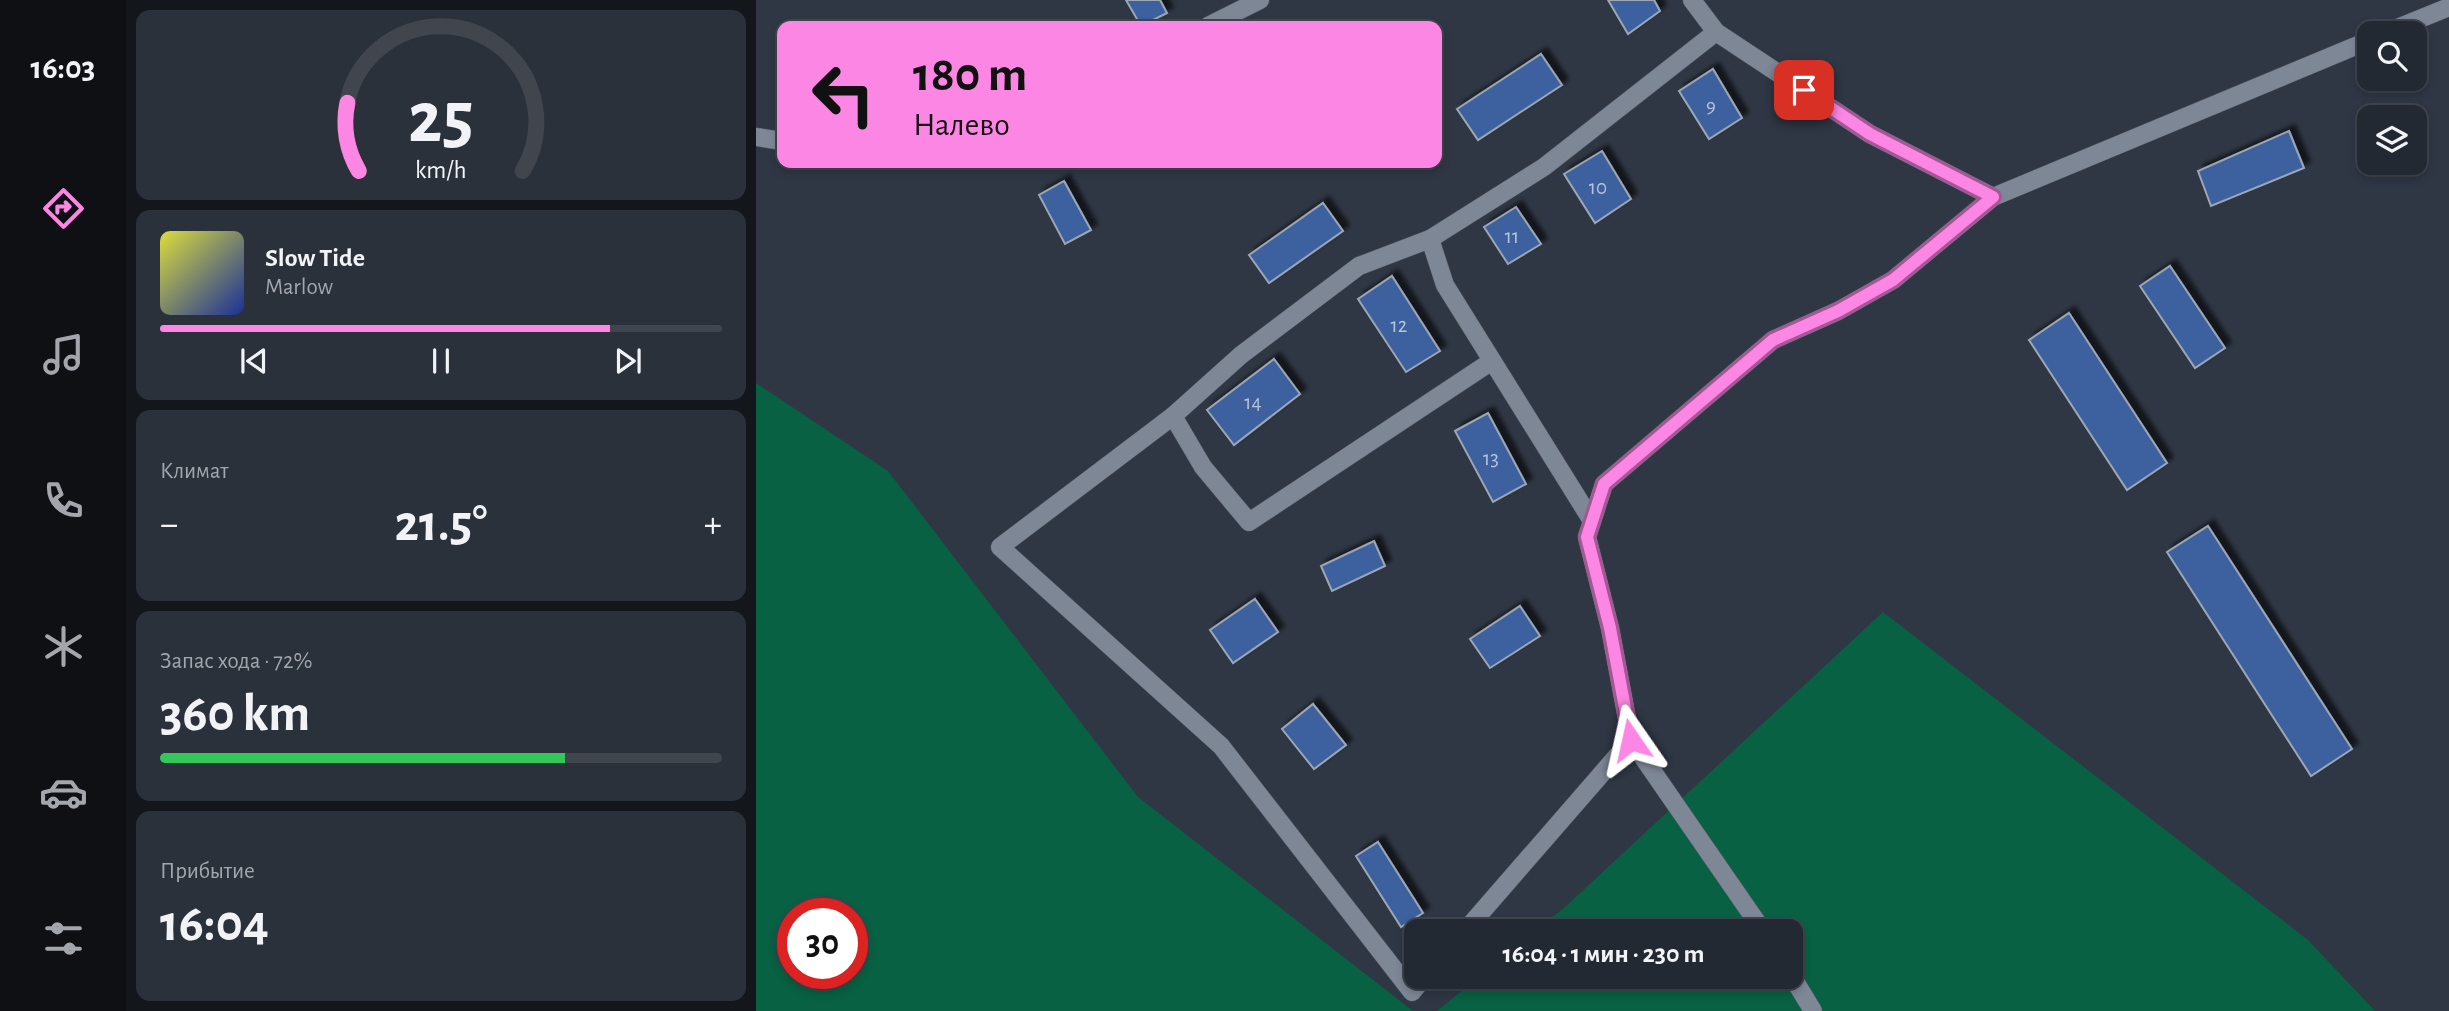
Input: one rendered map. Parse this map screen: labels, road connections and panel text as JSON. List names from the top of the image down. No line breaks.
{"house_numbers":["9","10","11","12","14","13"],"page":{"tabs":"16:03","turn":["180 m","Налево"],"song":["Slow Tide","Marlow"],"tile":["Климат",["Запас хода · 72%","360 km"],["Прибытие","16:04"]],"heat":["−","21.5°","+"],"limit":"30","trip":"16:04 · 1 мин · 230 m","gauge":["25","km/h"]}}
